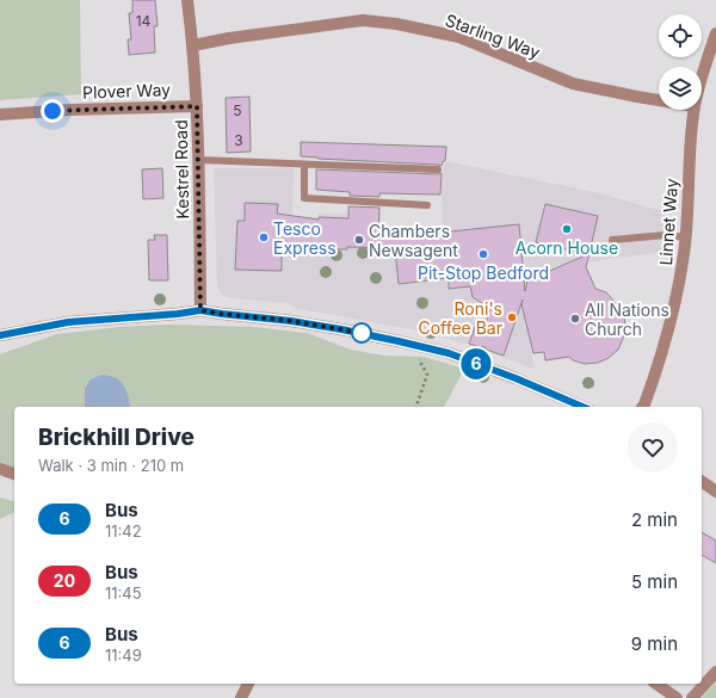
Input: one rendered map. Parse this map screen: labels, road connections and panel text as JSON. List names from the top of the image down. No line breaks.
{"streets":{"street":["Starling Way","Plover Way","Kestrel Road","Linnet Way"]},"crossings":[["Starling Way","Kestrel Road"],["Plover Way","Kestrel Road"]],"places":["Acorn House","Tesco Express","Chambers Newsagent","Pit-Stop Bedford","Roni's Coffee Bar","All Nations Church"],"lines":["bus line 6"],"house_numbers":["14","5","3"],"page":{"on_map":"6","heading":["Brickhill Drive","Walk · 3 min · 210 m"],"list":[{"mark":"6","name":"Bus","note":"11:42","value":"2 min"},{"mark":"20","name":"Bus","note":"11:45","value":"5 min"},{"mark":"6","name":"Bus","note":"11:49","value":"9 min"}]}}
